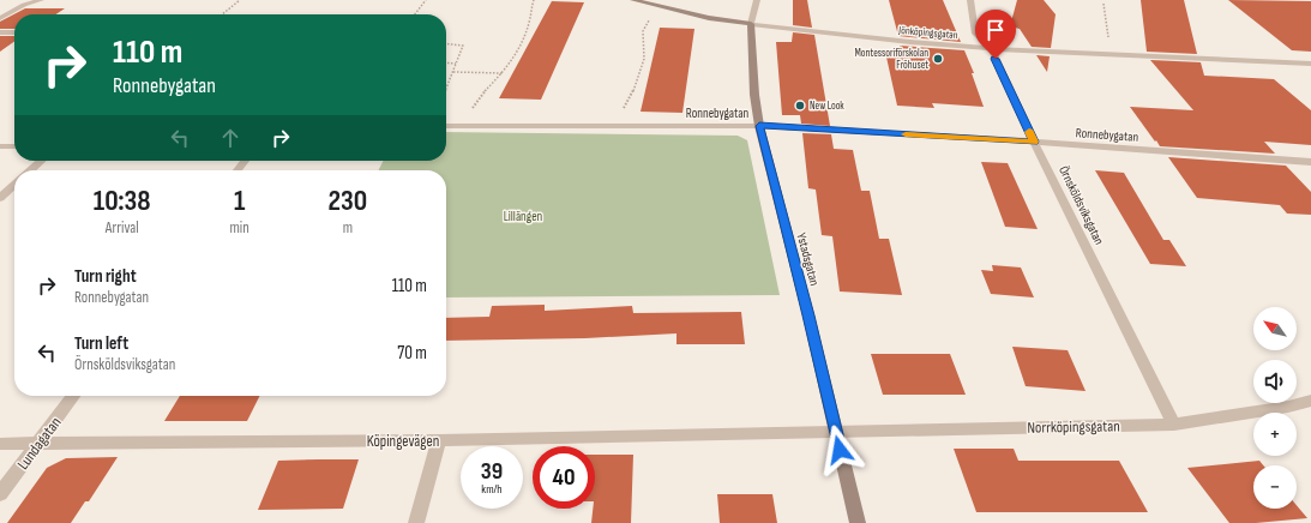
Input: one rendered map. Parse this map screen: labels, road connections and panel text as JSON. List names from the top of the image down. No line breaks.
{"streets":{"street":["Jönköpingsgatan","Ronnebygatan","Örnsköldsviksgatan","Ystadsgatan","Norrköpingsgatan","Köpingevägen","Lundagatan"]},"crossings":[["Jönköpingsgatan","Örnsköldsviksgatan"],["Jönköpingsgatan","Ystadsgatan"],["Ronnebygatan","Örnsköldsviksgatan"],["Ronnebygatan","Ystadsgatan"],["Örnsköldsviksgatan","Norrköpingsgatan"],["Ystadsgatan","Norrköpingsgatan"],["Ystadsgatan","Köpingevägen"],["Norrköpingsgatan","Köpingevägen"],["Köpingevägen","Lundagatan"]],"parks":["Lillängen"],"places":["Montessoriförskolan Fröhuset","New Look"],"north":"top left","page":{"turn":["110 m","Ronnebygatan"],"eta":["10:38","Arrival","1","min","230","m"],"list":[{"name":"Turn right","note":"Ronnebygatan","value":"110 m"},{"name":"Turn left","note":"Örnsköldsviksgatan","value":"70 m"}],"map_buttons":["+","−"],"speed":"39 km/h","limit":"40"}}
